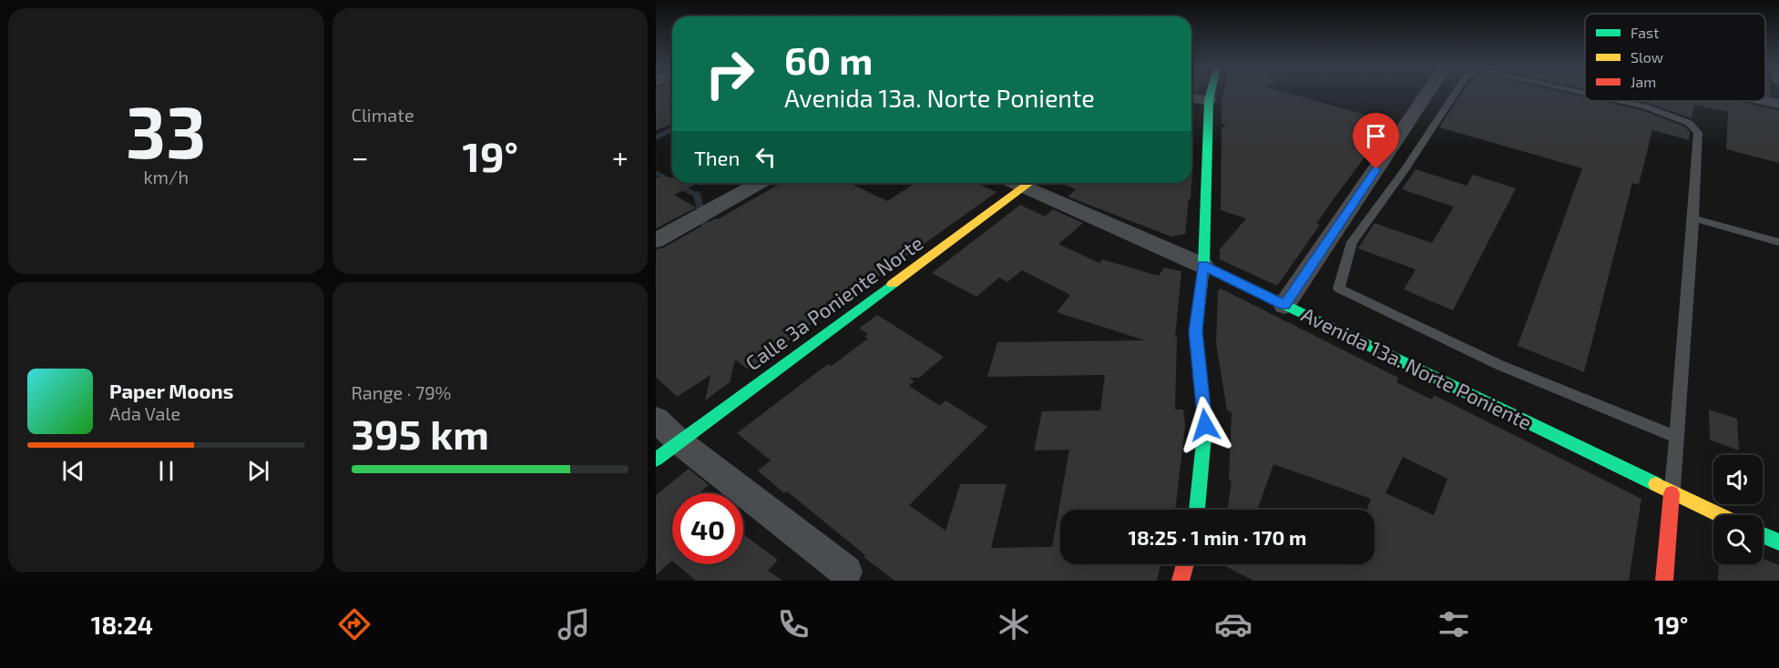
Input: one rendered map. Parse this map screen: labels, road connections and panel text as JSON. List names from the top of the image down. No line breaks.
{"streets":{"street":["Calle 3a Poniente Norte","Avenida 13a. Norte Poniente"]},"crossings":[["Calle 3a Poniente Norte","Avenida 13a. Norte Poniente"]],"legend":["Fast","Slow","Jam"],"page":{"tile":[["33","km/h"],"Climate",["Range · 79%","395 km"]],"turn":["60 m","Avenida 13a. Norte Poniente"],"then":"Then","heat":["−","19°","+"],"song":["Paper Moons","Ada Vale"],"limit":"40","trip":"18:25 · 1 min · 170 m","tabs":["18:24","19°"]}}
